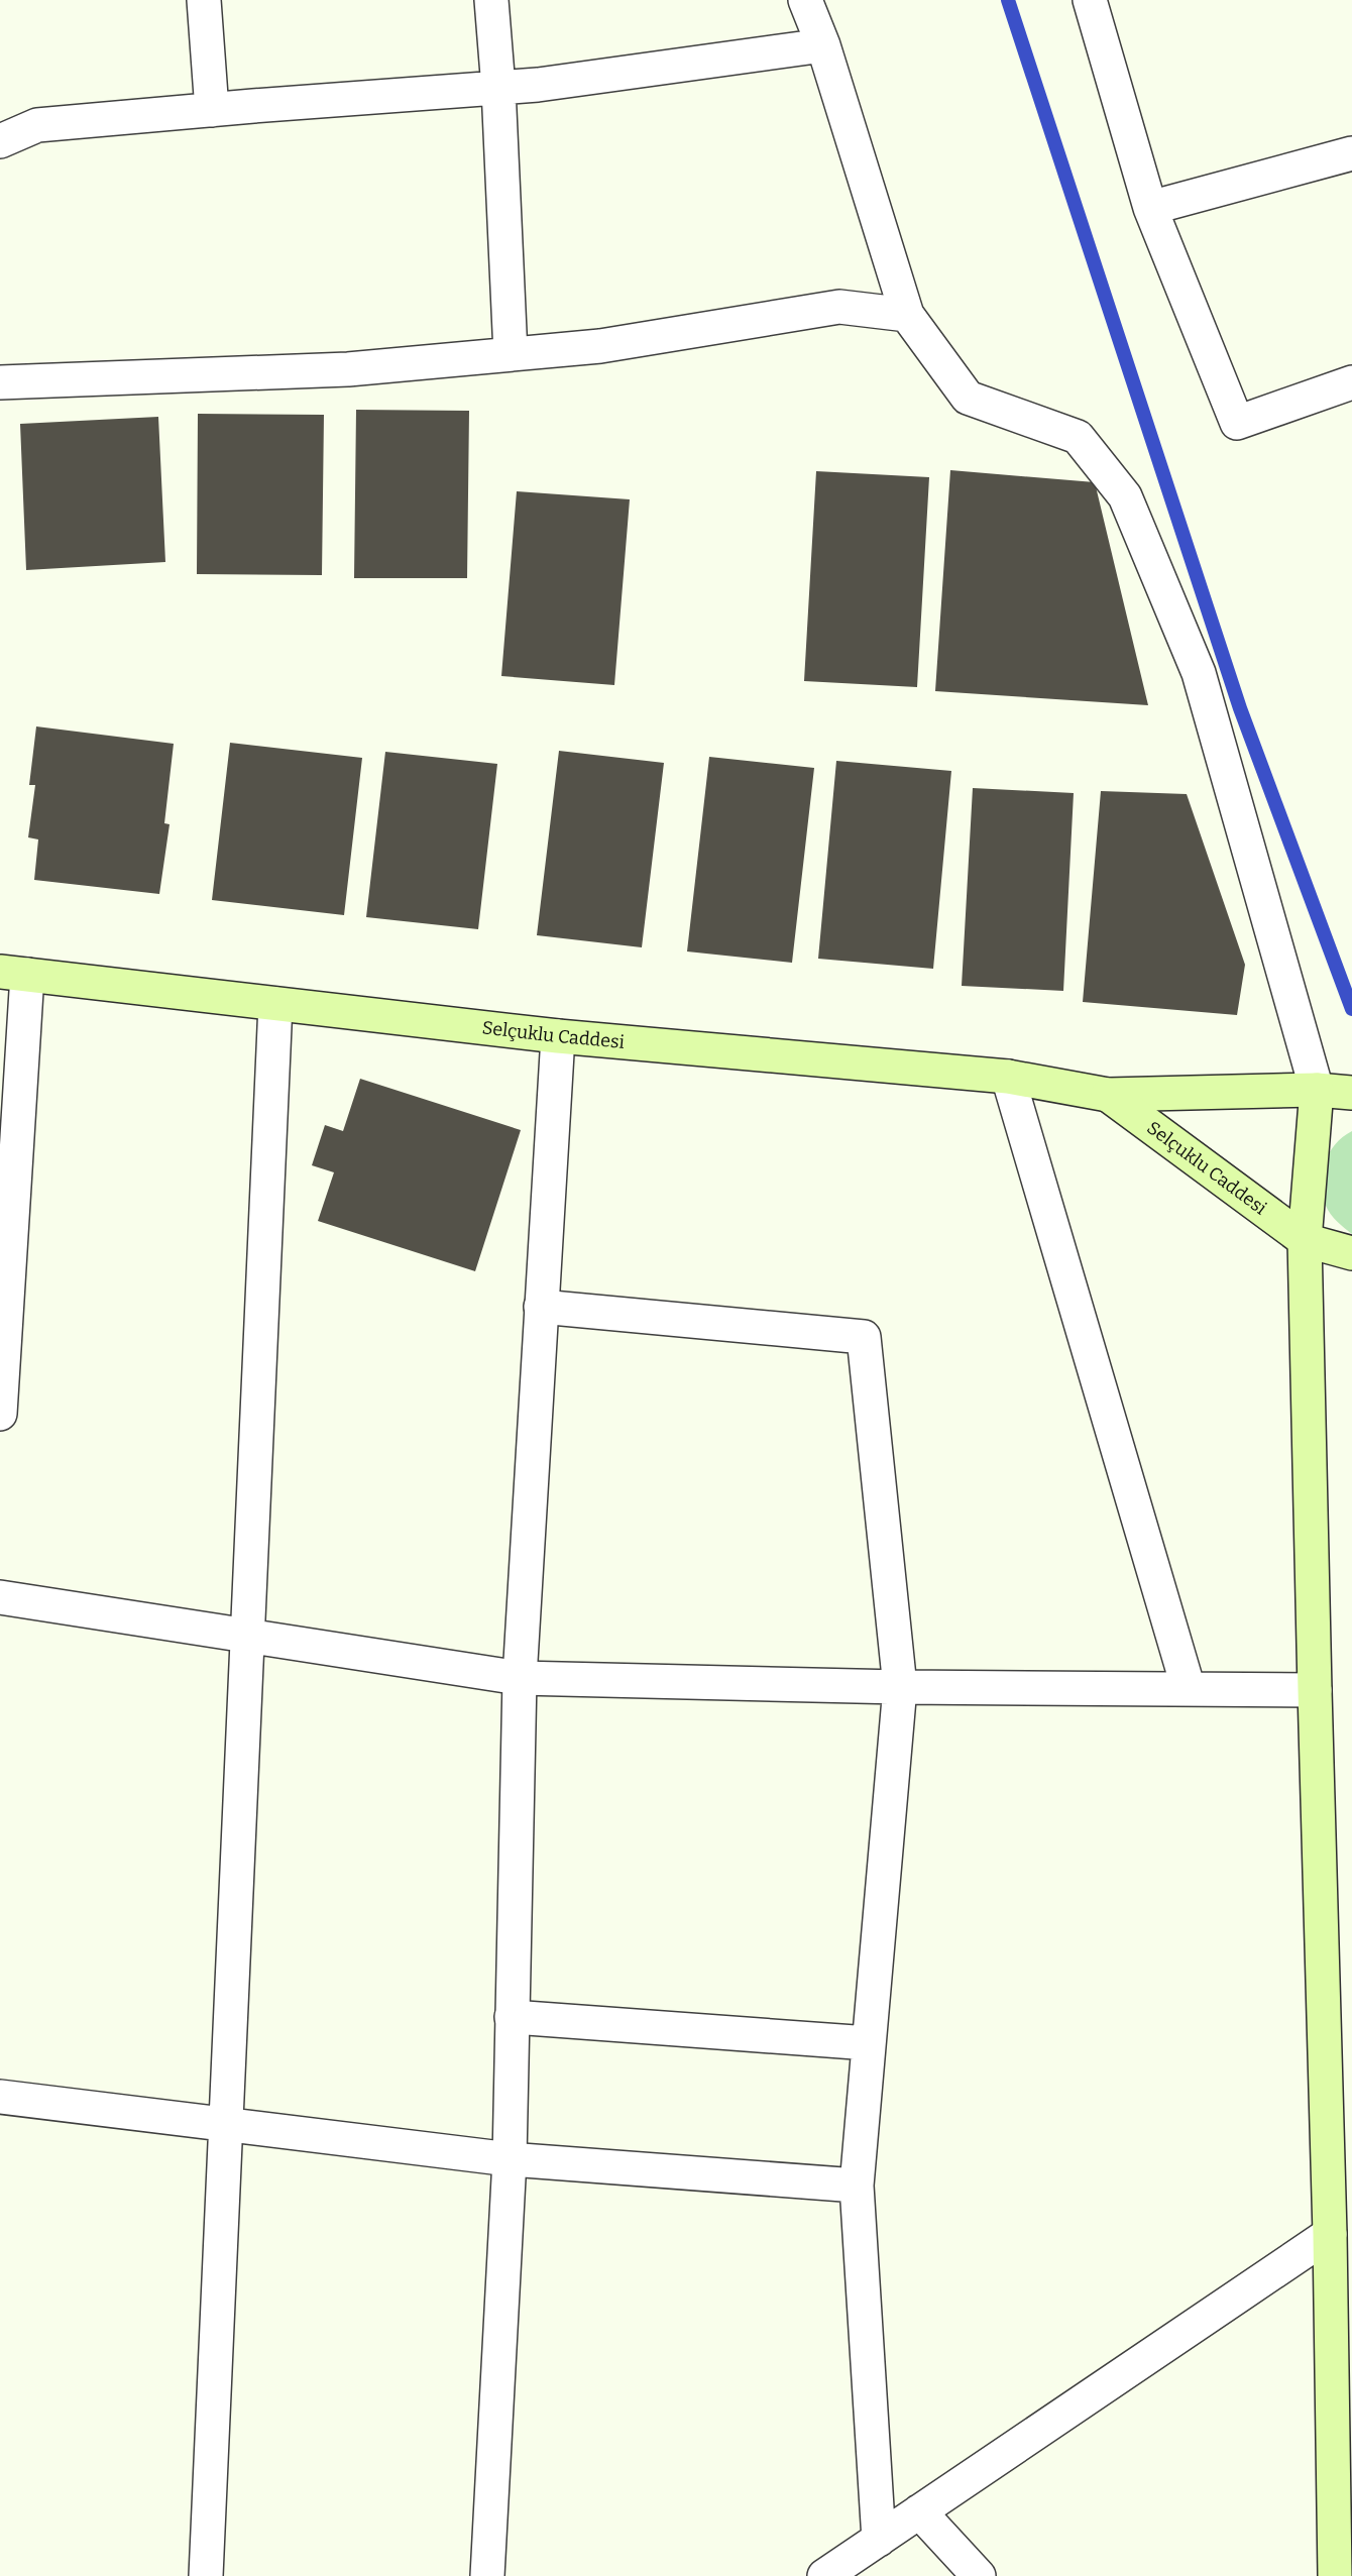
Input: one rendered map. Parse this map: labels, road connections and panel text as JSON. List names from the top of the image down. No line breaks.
{"streets":{"main road":["Selçuklu Caddesi"]}}
